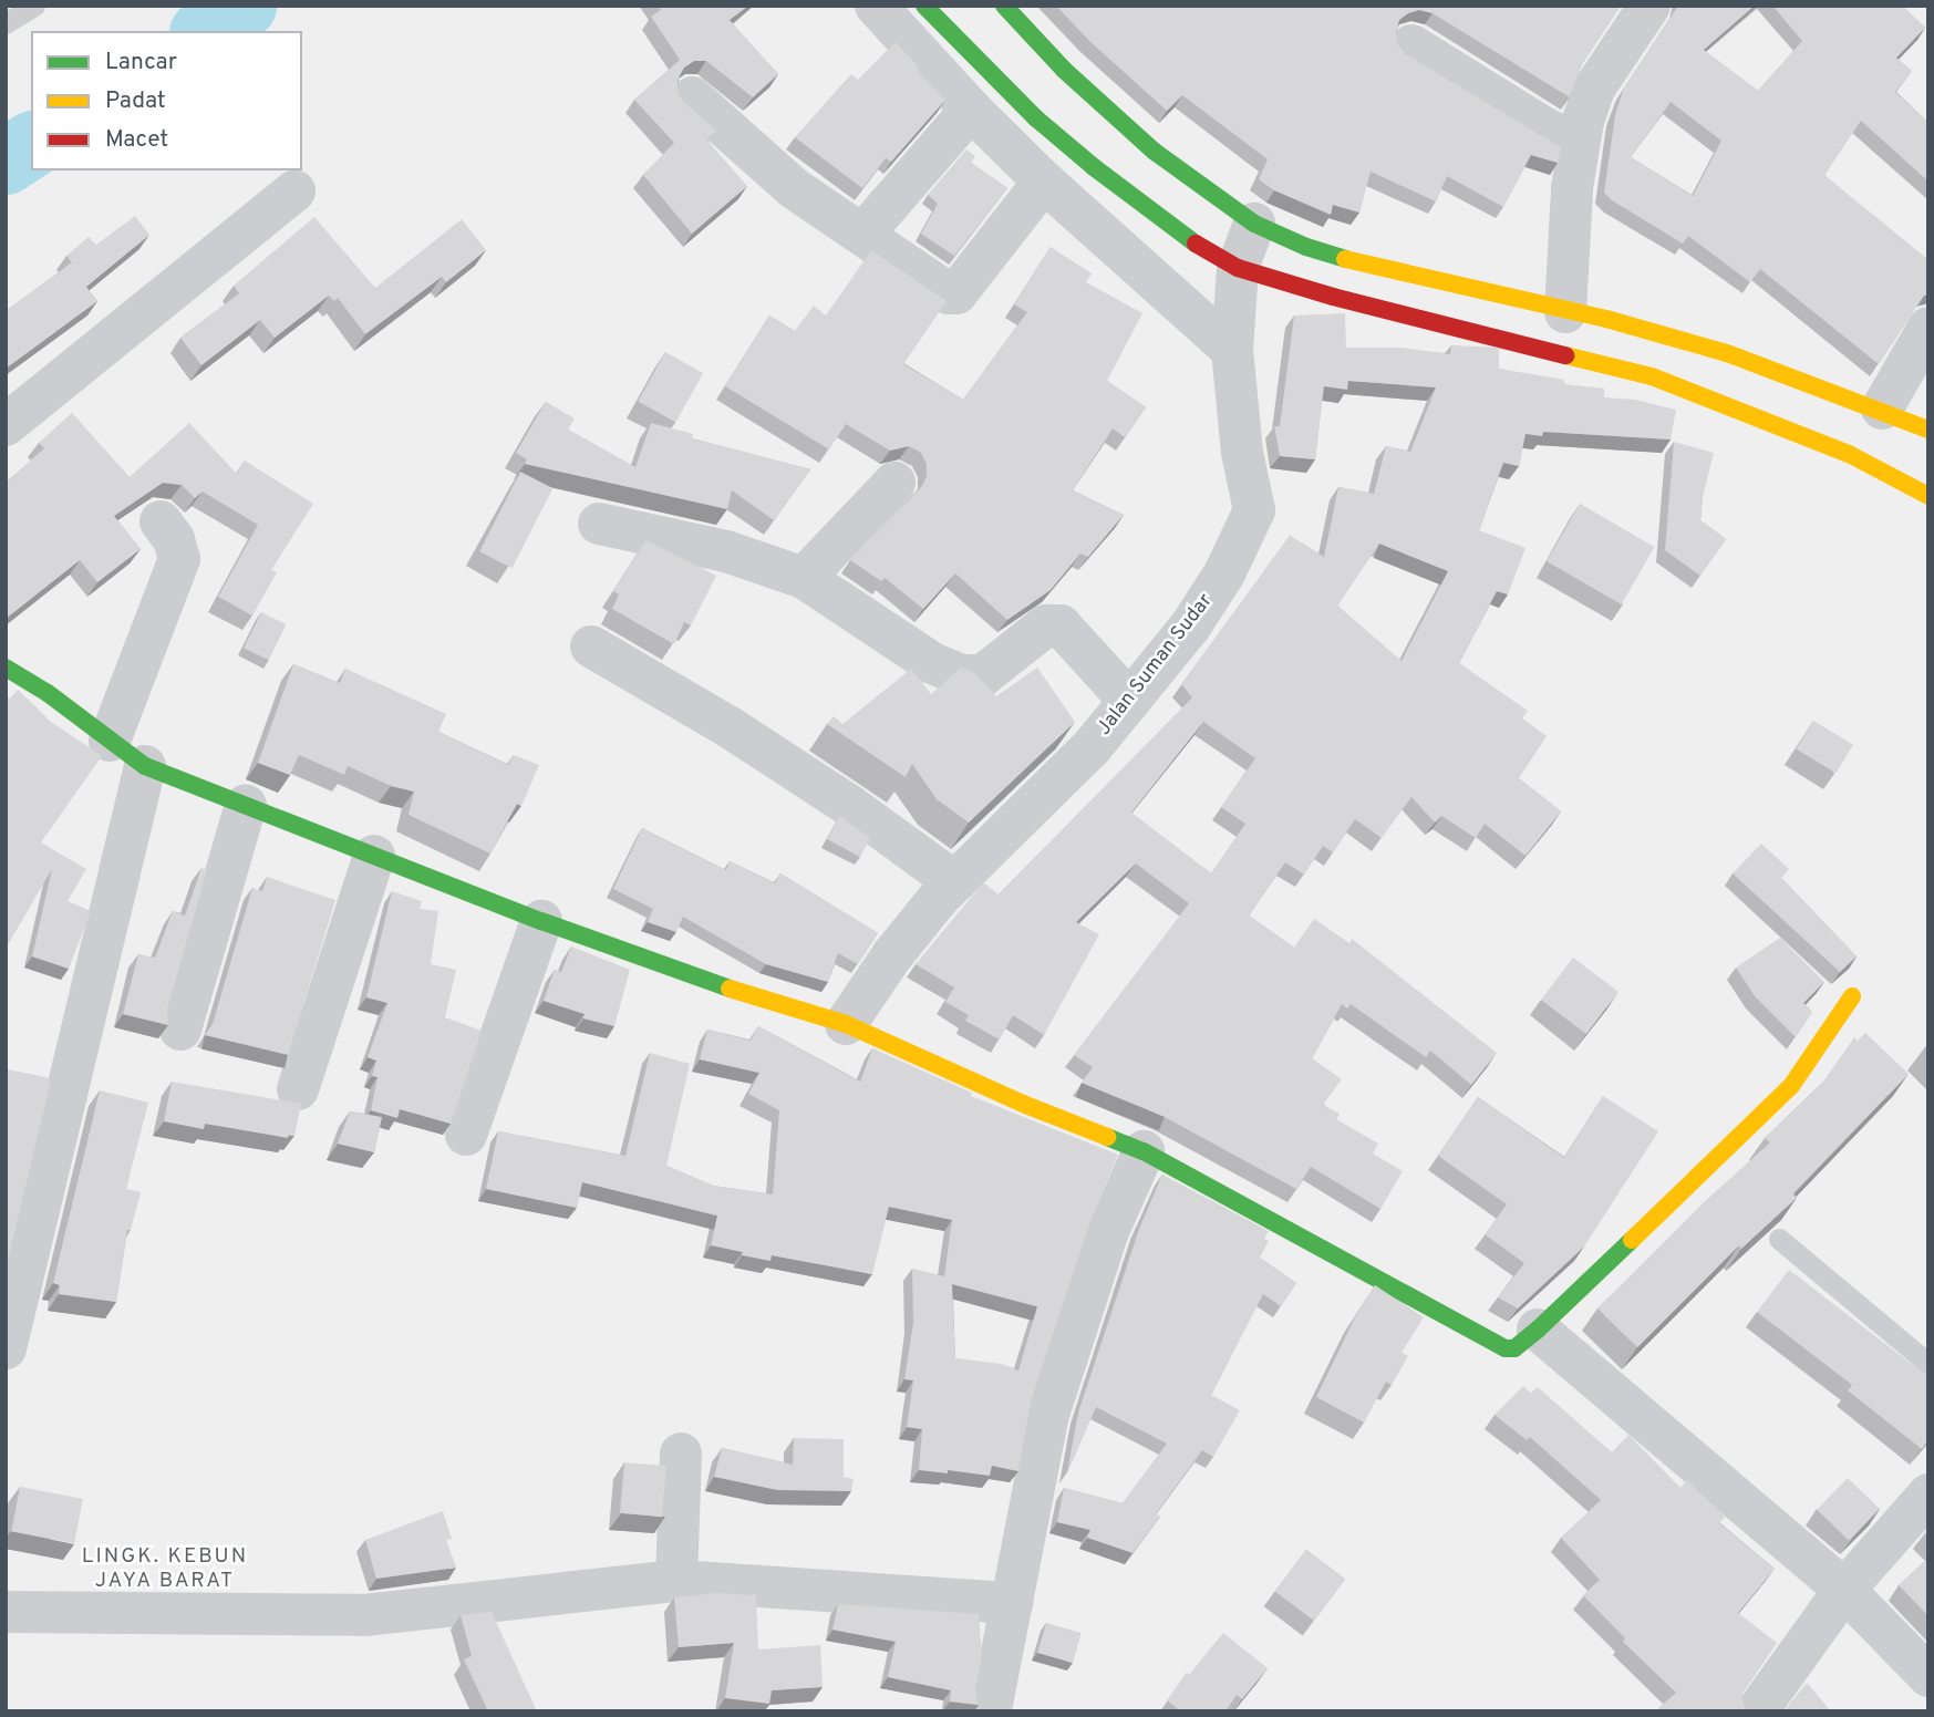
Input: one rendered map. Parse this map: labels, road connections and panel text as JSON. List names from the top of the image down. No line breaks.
{"streets":{"street":["Jalan Suman Sudar"]},"districts":["LINGK. KEBUN JAYA BARAT"],"legend":["Lancar","Padat","Macet"]}
